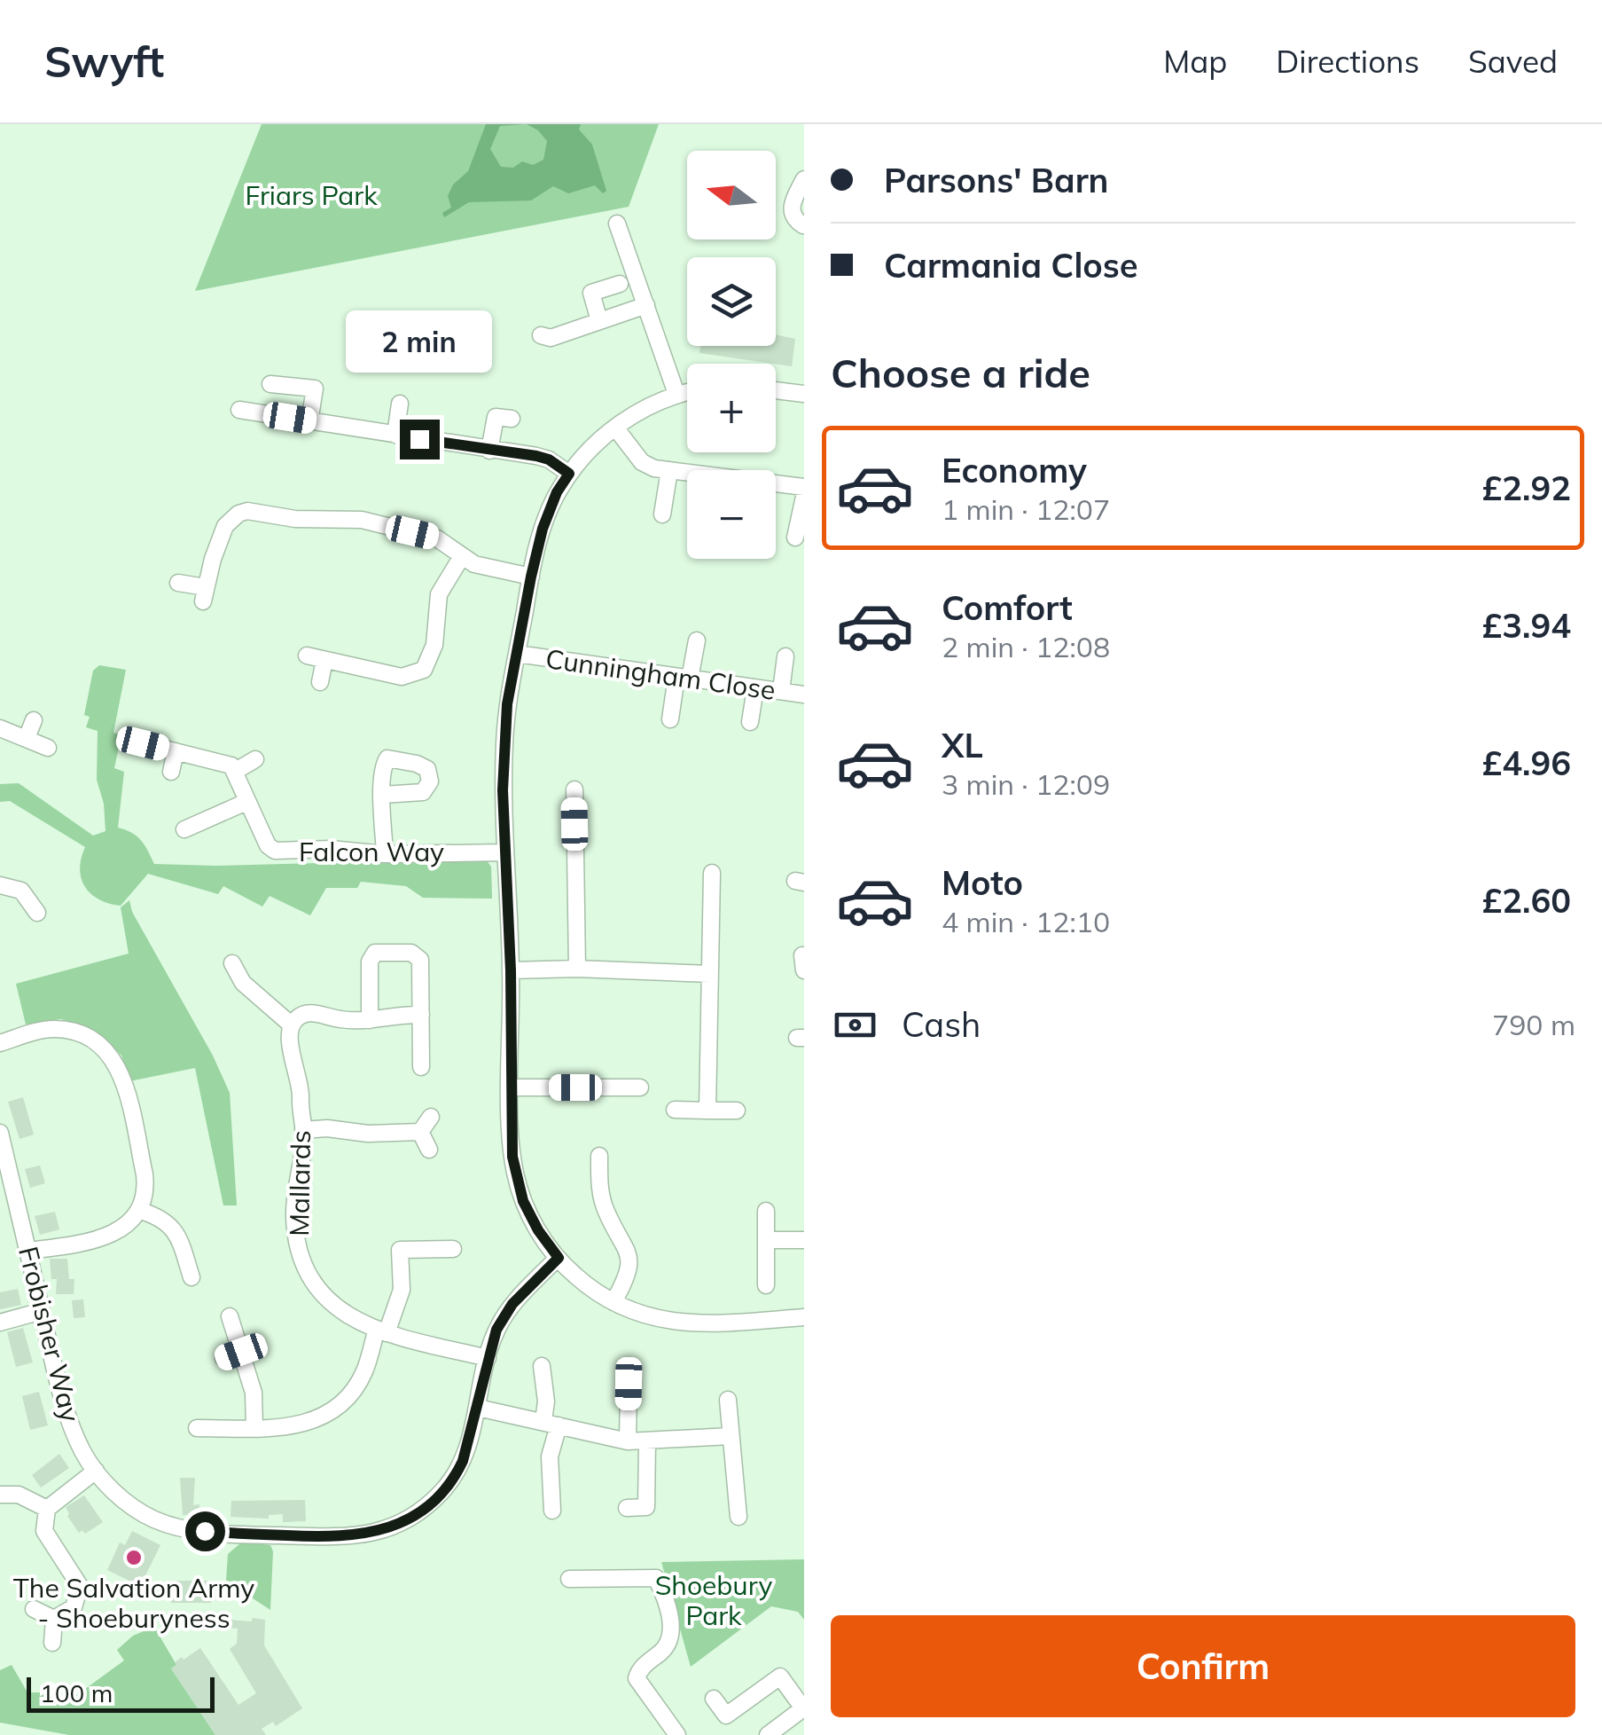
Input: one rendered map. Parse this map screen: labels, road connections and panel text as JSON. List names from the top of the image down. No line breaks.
{"streets":{"street":["Cunningham Close","Falcon Way","Mallards","Frobisher Way"]},"crossings":[["Mallards","Frobisher Way"]],"parks":["Friars Park","Shoebury Park"],"places":["The Salvation Army - Shoeburyness"],"scale_bar":"100 m","north":"left","page":{"header":"Swyft","nav":["Map","Directions","Saved"],"banner":["Parsons' Barn","Carmania Close"],"map_buttons":["+","−"],"bubble":"2 min","heading":"Choose a ride","list":[{"name":"Economy","note":"1 min · 12:07","value":"£2.92"},{"name":"Comfort","note":"2 min · 12:08","value":"£3.94"},{"name":"XL","note":"3 min · 12:09","value":"£4.96"},{"name":"Moto","note":"4 min · 12:10","value":"£2.60"}],"pay":["Cash","790 m"],"buttons":"Confirm","scale":"100 m"}}
